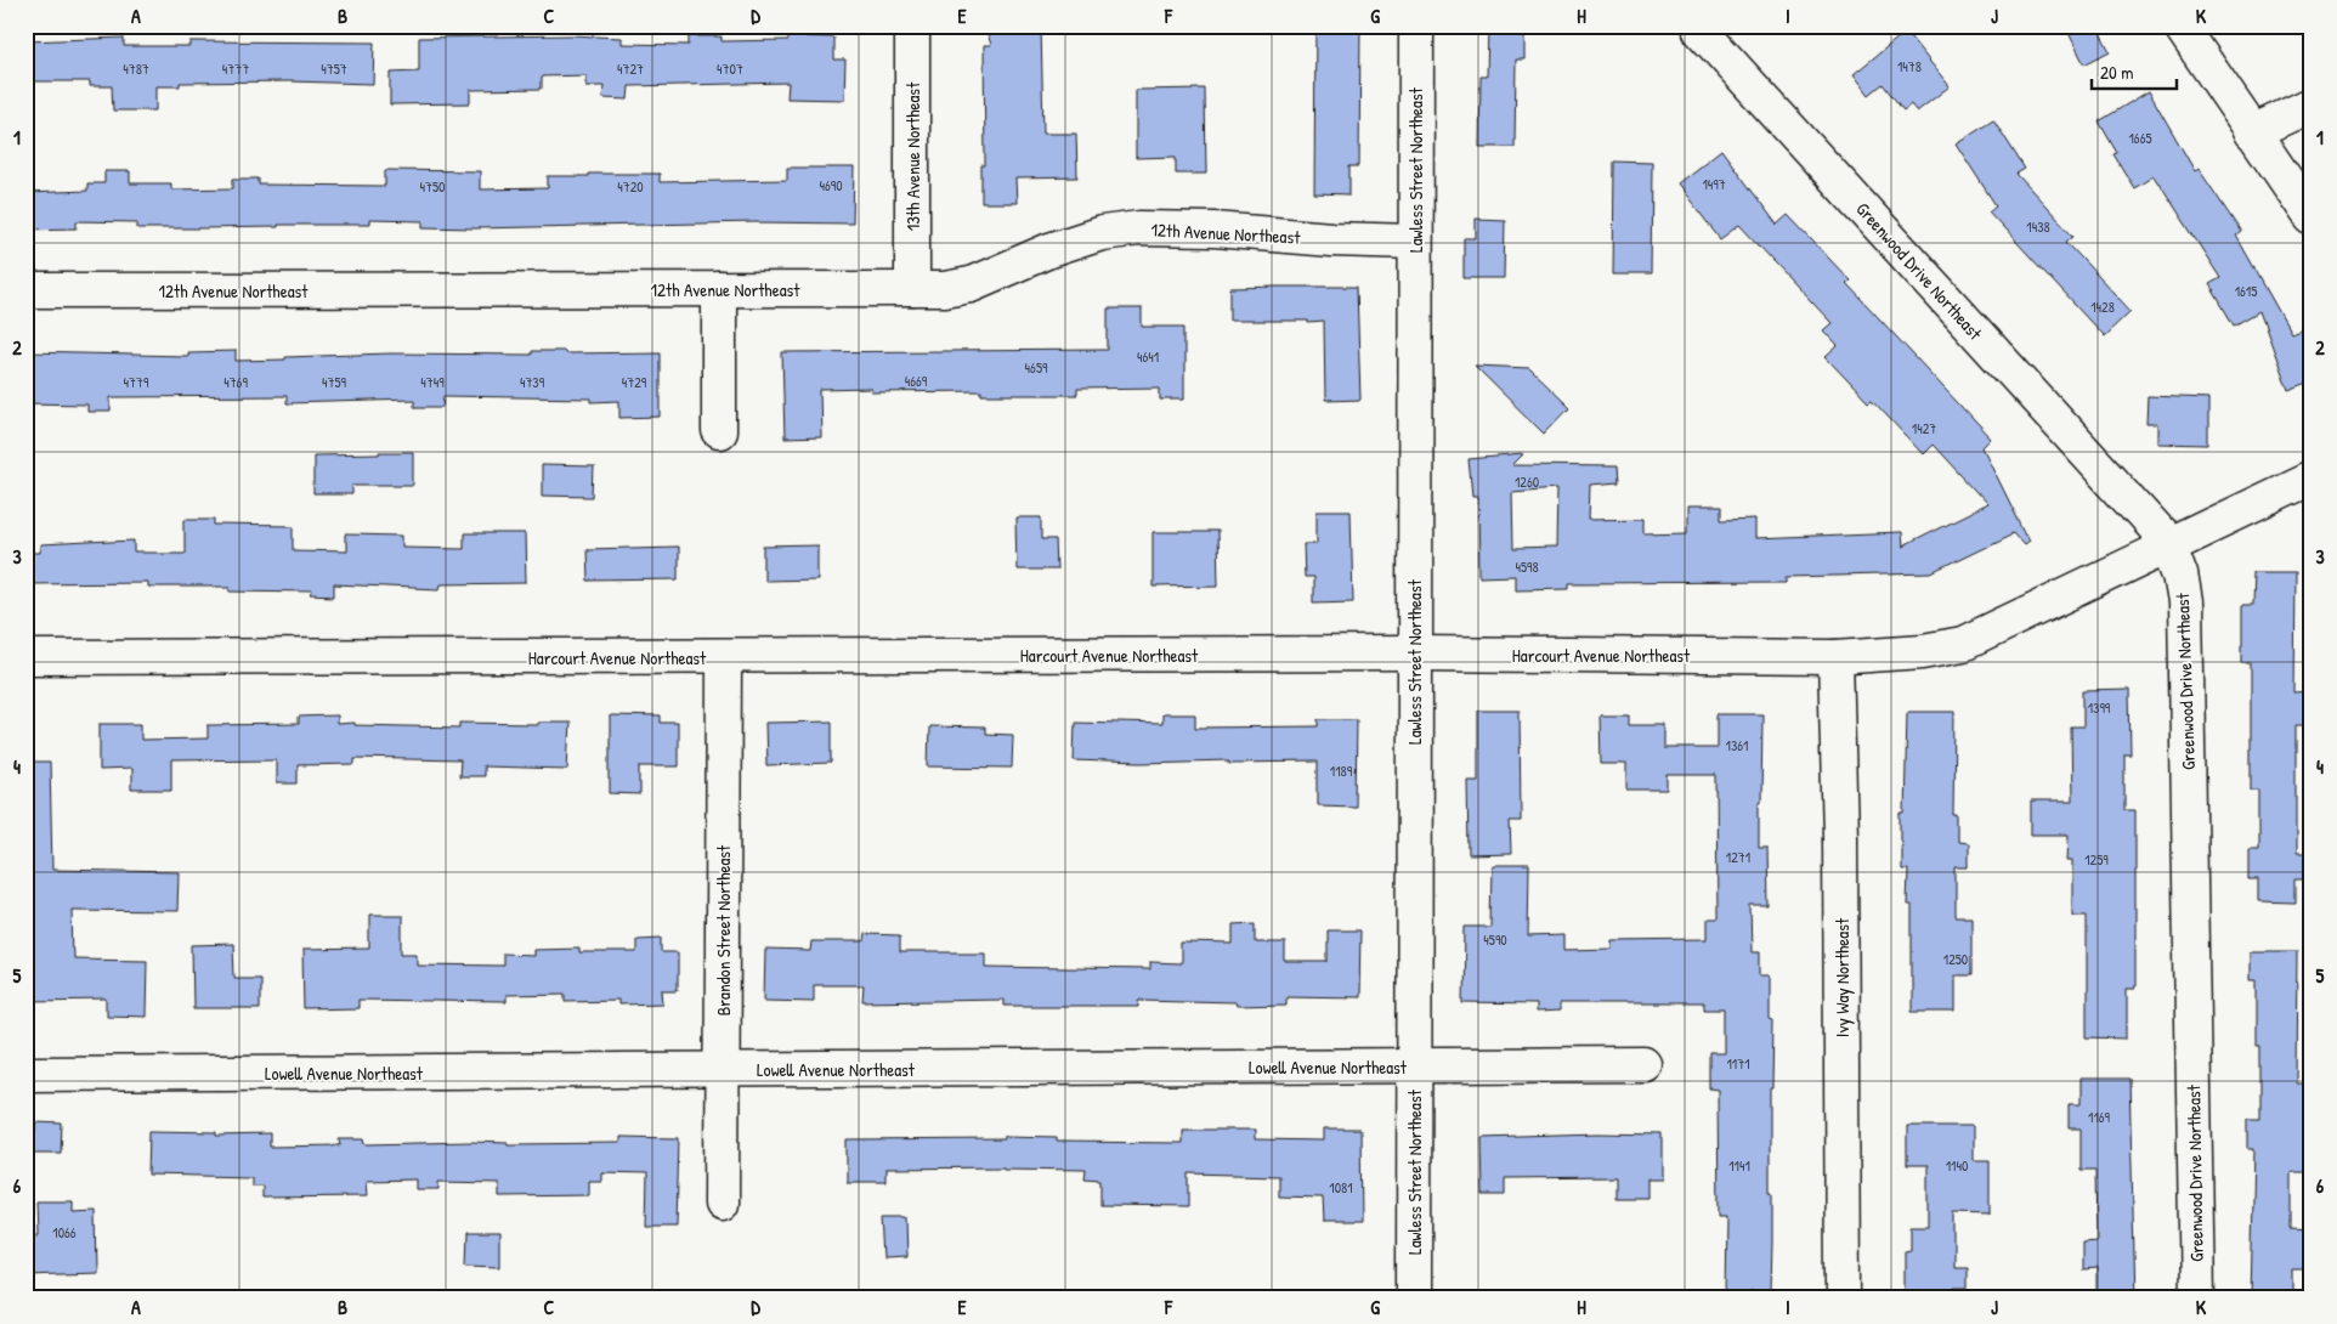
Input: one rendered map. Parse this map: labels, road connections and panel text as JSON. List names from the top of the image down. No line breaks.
{"streets":{"street":["13th Avenue Northeast","Lawless Street Northeast","12th Avenue Northeast","Greenwood Drive Northeast","Harcourt Avenue Northeast","Brandon Street Northeast","Ivy Way Northeast","Lowell Avenue Northeast"]},"crossings":[["13th Avenue Northeast","12th Avenue Northeast"],["Lawless Street Northeast","12th Avenue Northeast"],["Lawless Street Northeast","Harcourt Avenue Northeast"],["Lawless Street Northeast","Lowell Avenue Northeast"],["Greenwood Drive Northeast","Harcourt Avenue Northeast"],["Harcourt Avenue Northeast","Brandon Street Northeast"],["Harcourt Avenue Northeast","Ivy Way Northeast"],["Brandon Street Northeast","Lowell Avenue Northeast"]],"house_numbers":["1478","4787","4777","4757","4727","4707","1665","1497","4690","4750","4720","1438","1615","1428","4641","4659","4669","4779","4769","4759","4749","4739","4729","1427","1260","4598","1399","1361","1189","1271","1259","4590","1250","1171","1169","1141","1140","1081","1066"],"scale_bar":"20 m","grid":{"columns":["A","B","C","D","E","F","G","H","I","J","K"],"rows":["1","2","3","4","5","6"]}}
